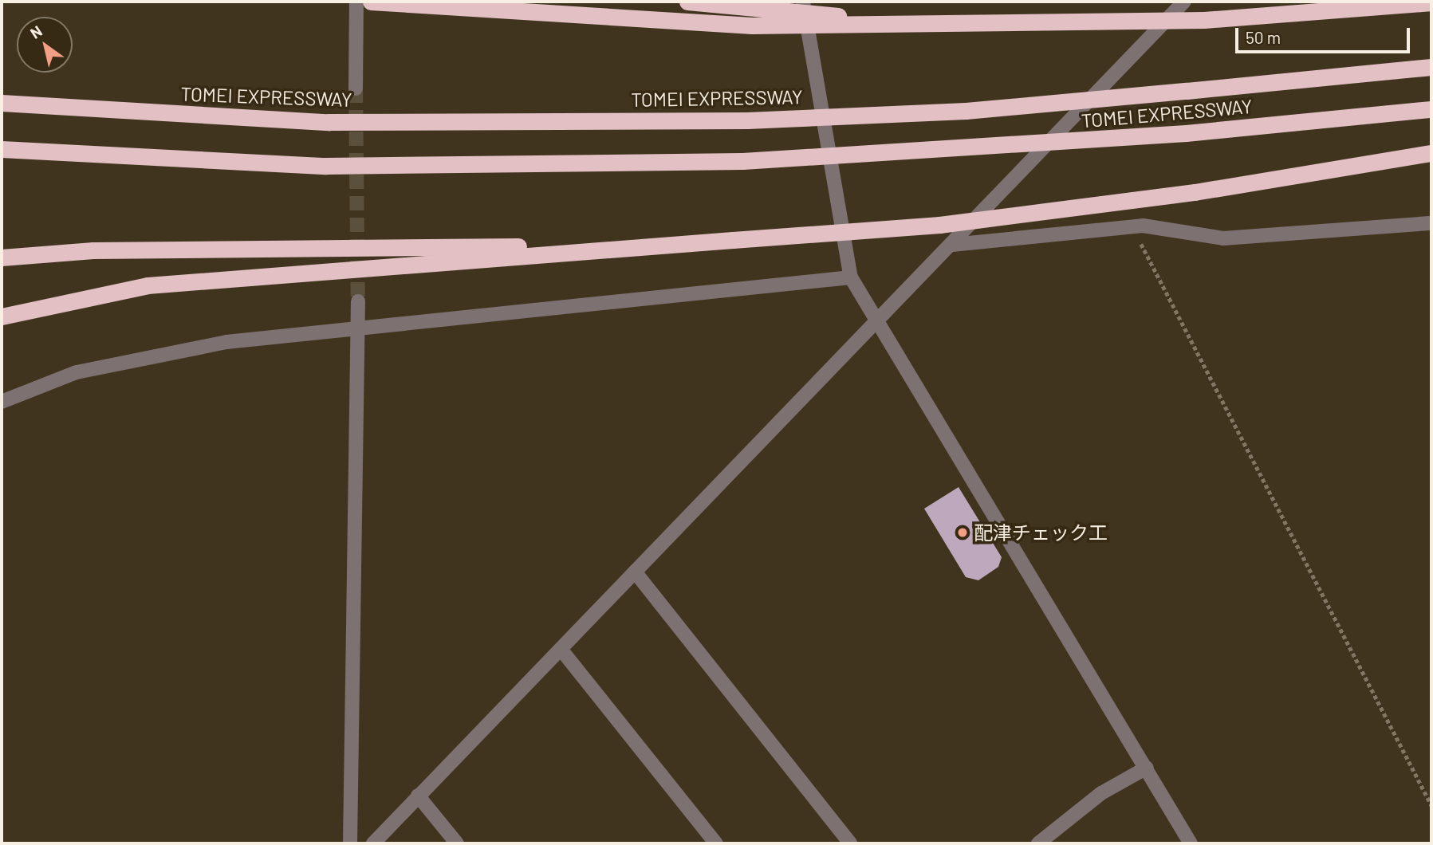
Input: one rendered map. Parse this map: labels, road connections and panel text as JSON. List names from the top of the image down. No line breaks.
{"streets":{"highway":["TOMEI EXPRESSWAY"]},"places":["配津チェック工"],"scale_bar":"50 m","north":"top left"}
